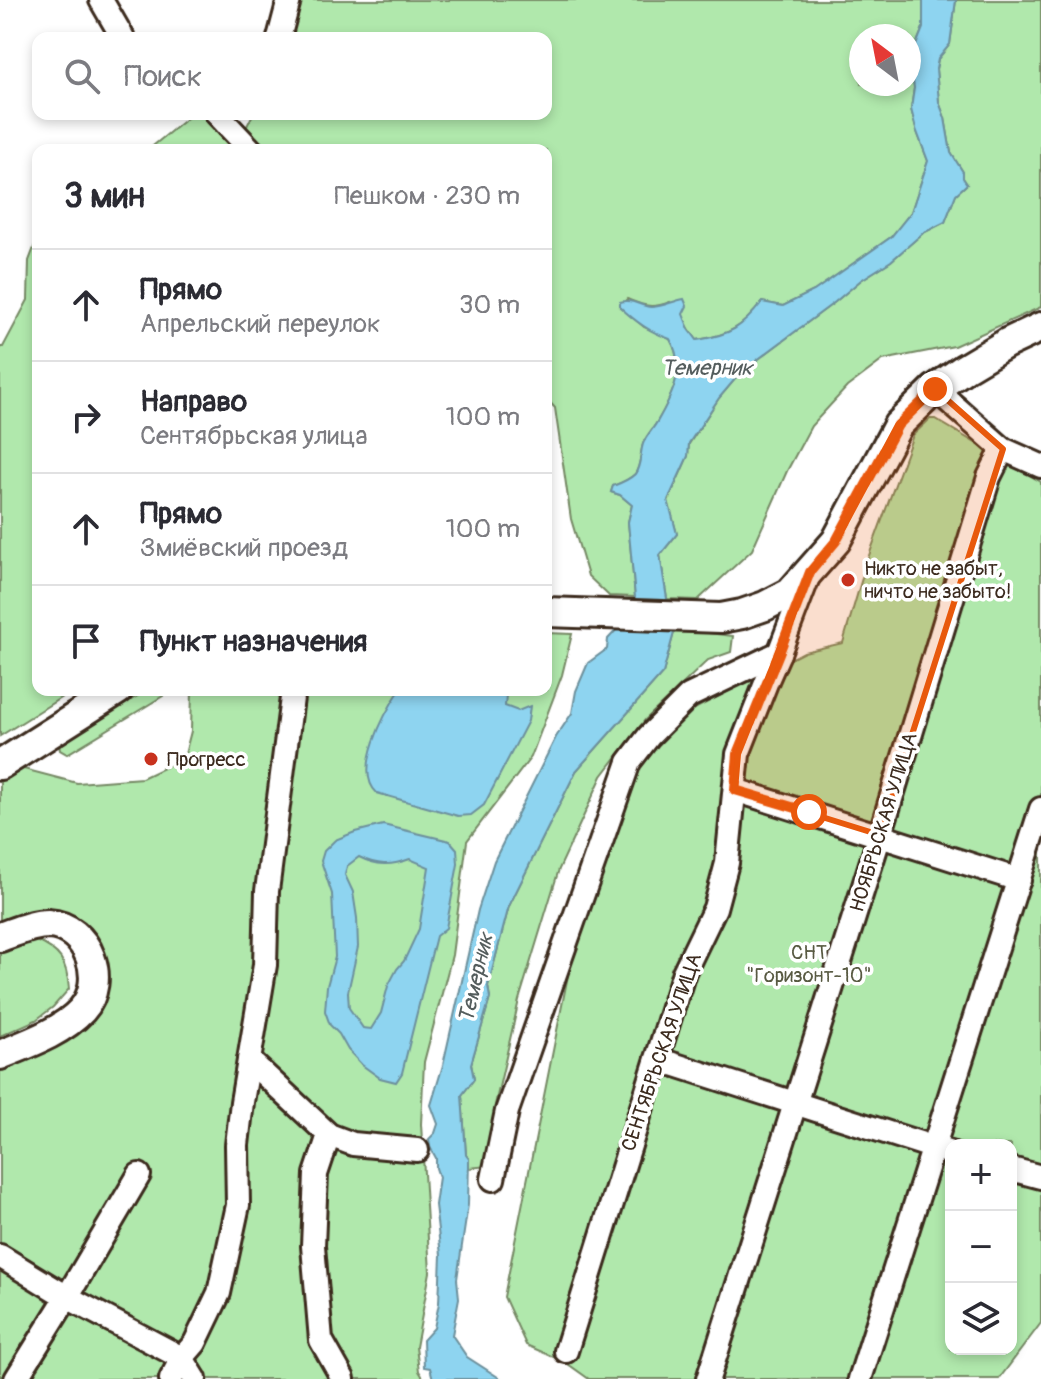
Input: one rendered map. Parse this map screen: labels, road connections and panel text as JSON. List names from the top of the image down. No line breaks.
{"streets":{"street":["НОЯБРЬСКАЯ УЛИЦА","СЕНТЯБРЬСКАЯ УЛИЦА"]},"water":["Темерник"],"parks":["СНТ \"Горизонт-10\""],"places":["Никто не забыт, ничто не забыто!","Прогресс"],"north":"top left","page":{"search":"Поиск","heading":["3 мин","Пешком · 230 m"],"list":[["Прямо","Апрельский переулок","30 m"],["Направо","Сентябрьская улица","100 m"],["Прямо","Змиёвский проезд","100 m"],"Пункт назначения"],"map_buttons":["+","−"]}}
